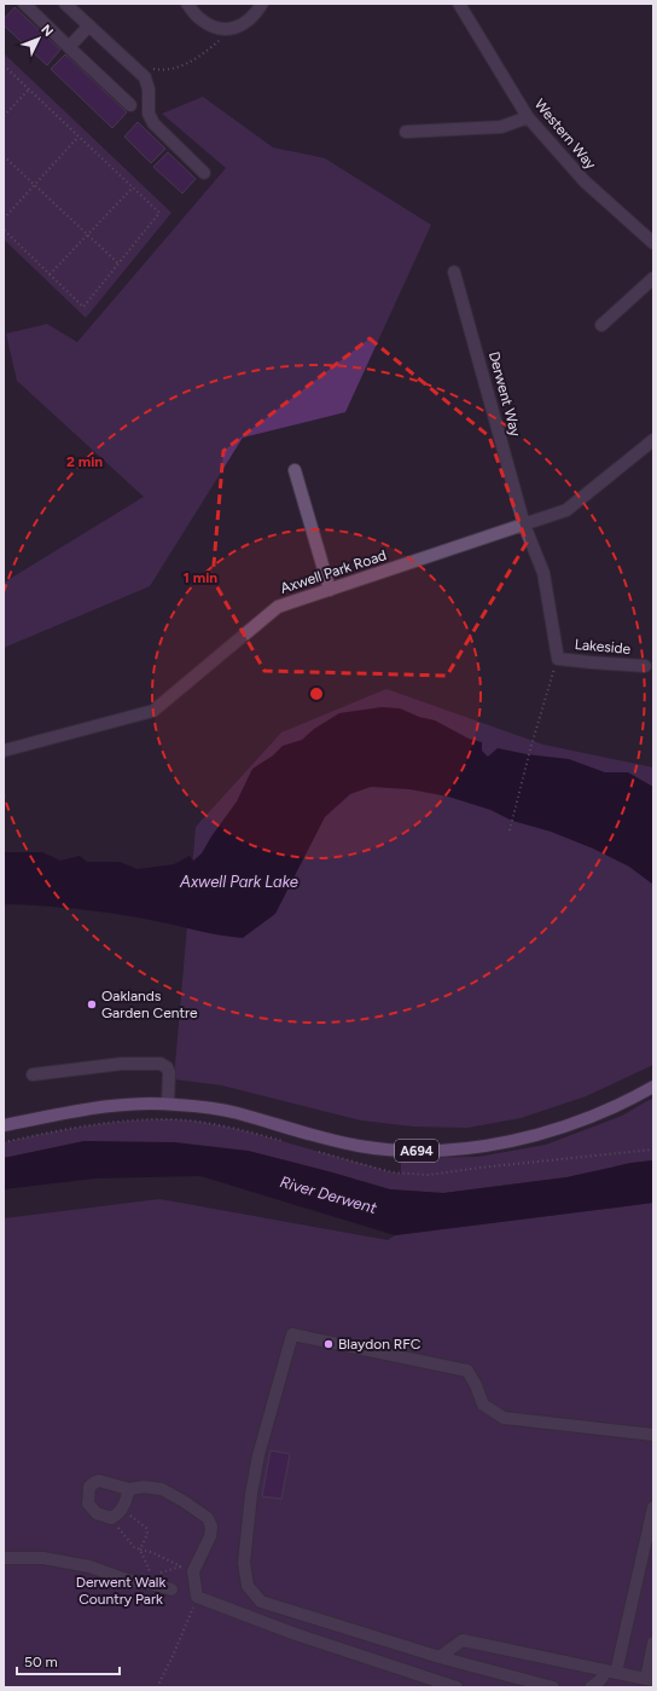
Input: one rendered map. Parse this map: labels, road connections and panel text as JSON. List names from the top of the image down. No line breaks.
{"streets":{"main road":["A694"],"street":["Western Way","Derwent Way","Axwell Park Road","Lakeside"]},"crossings":[["Derwent Way","Axwell Park Road"],["Derwent Way","Lakeside"]],"water":["Axwell Park Lake","River Derwent"],"parks":["Derwent Walk Country Park"],"places":["Oaklands Garden Centre","Blaydon RFC"],"scale_bar":"50 m","north":"top right","rings":["2 min","1 min"]}
